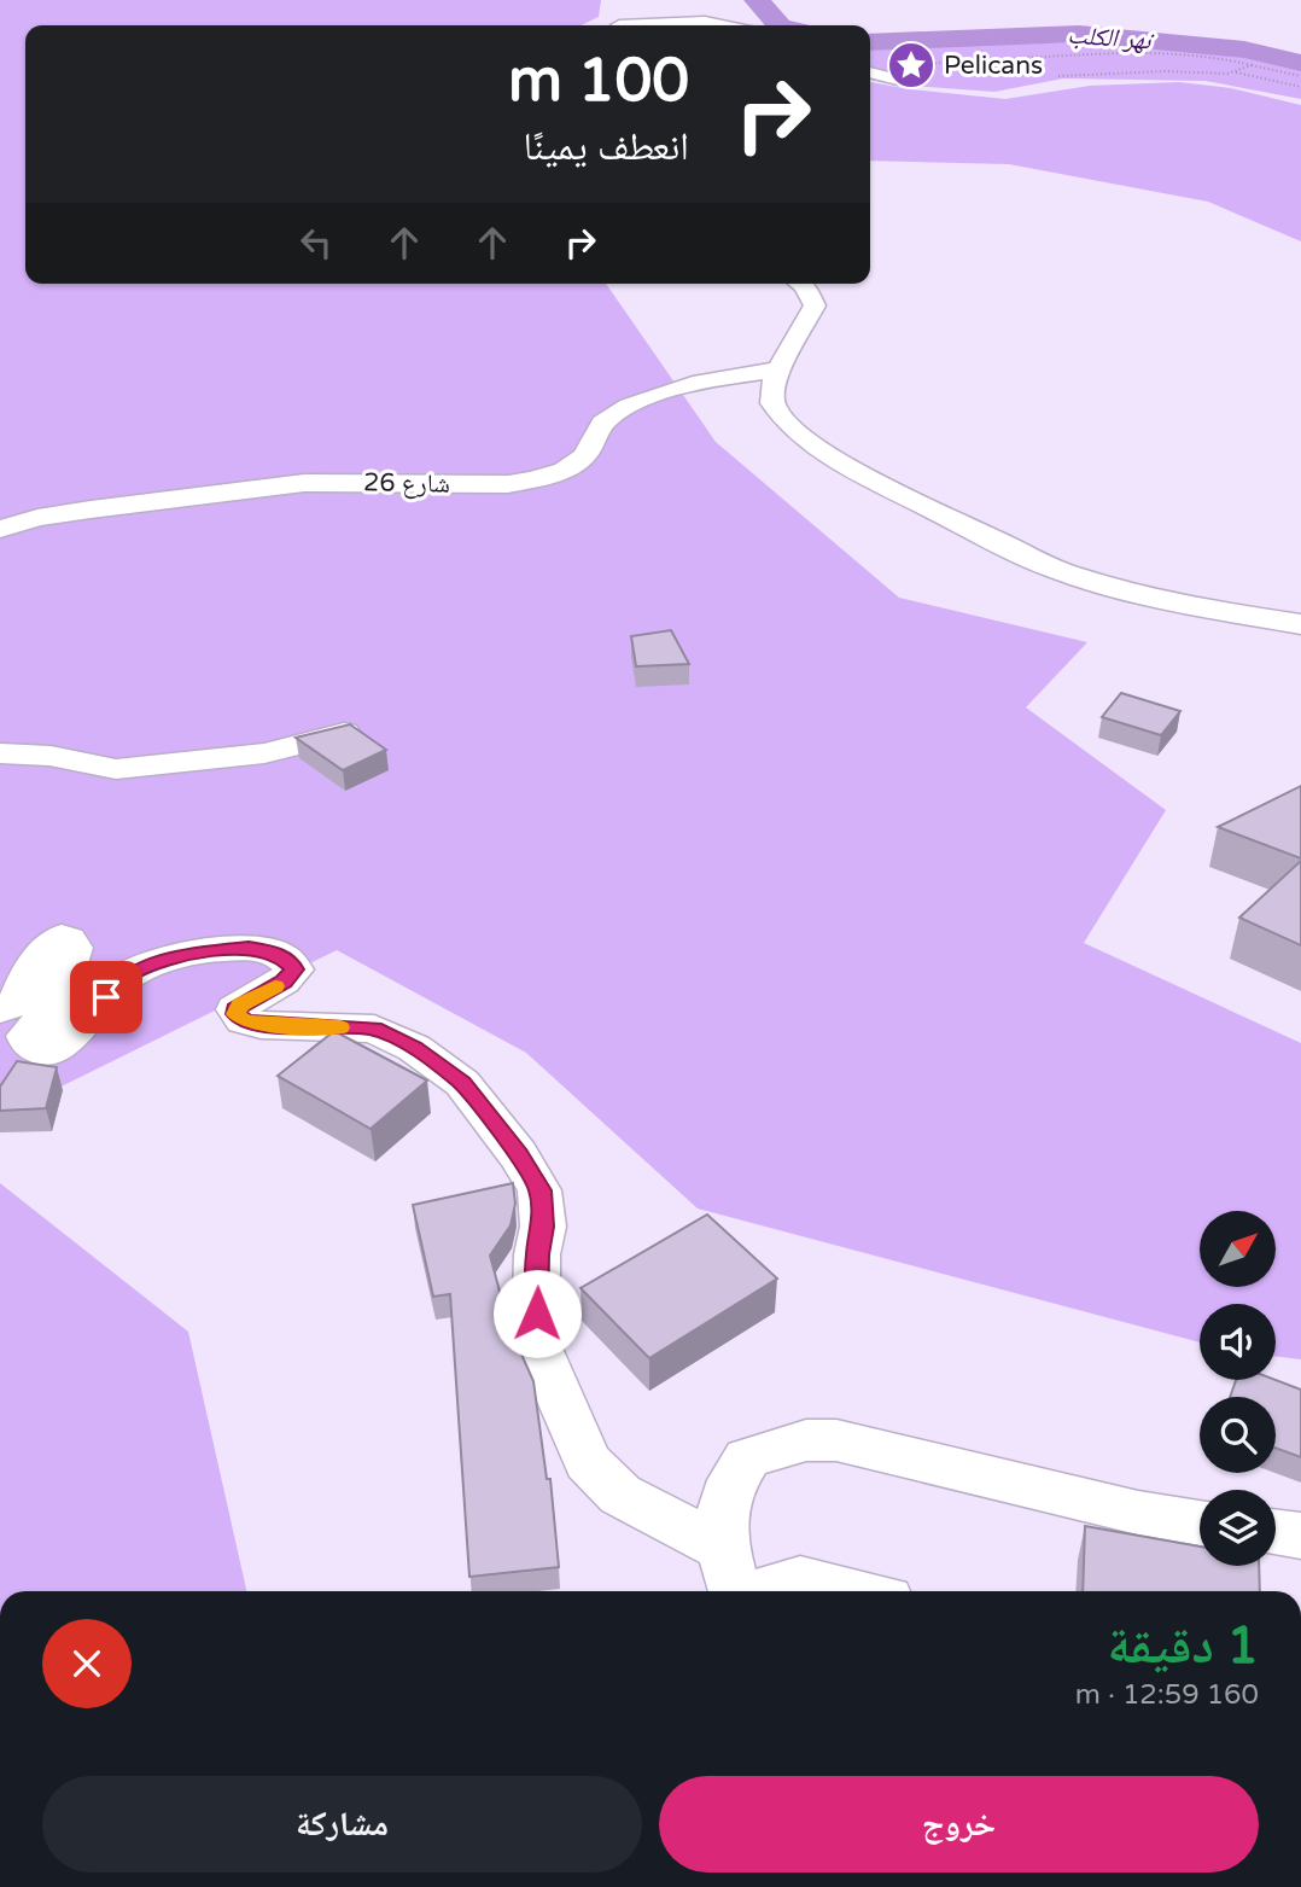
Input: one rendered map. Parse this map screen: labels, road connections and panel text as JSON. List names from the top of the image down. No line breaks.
{"streets":{"street":["شارع 26"]},"water":["نهر الكلب"],"places":{"place":["Pelicans"]},"north":"top right","page":{"turn":["100 m","انعطف يمينًا"],"heading":["1 دقيقة","160 m · 12:59"],"buttons":["خروج","مشاركة"]}}
